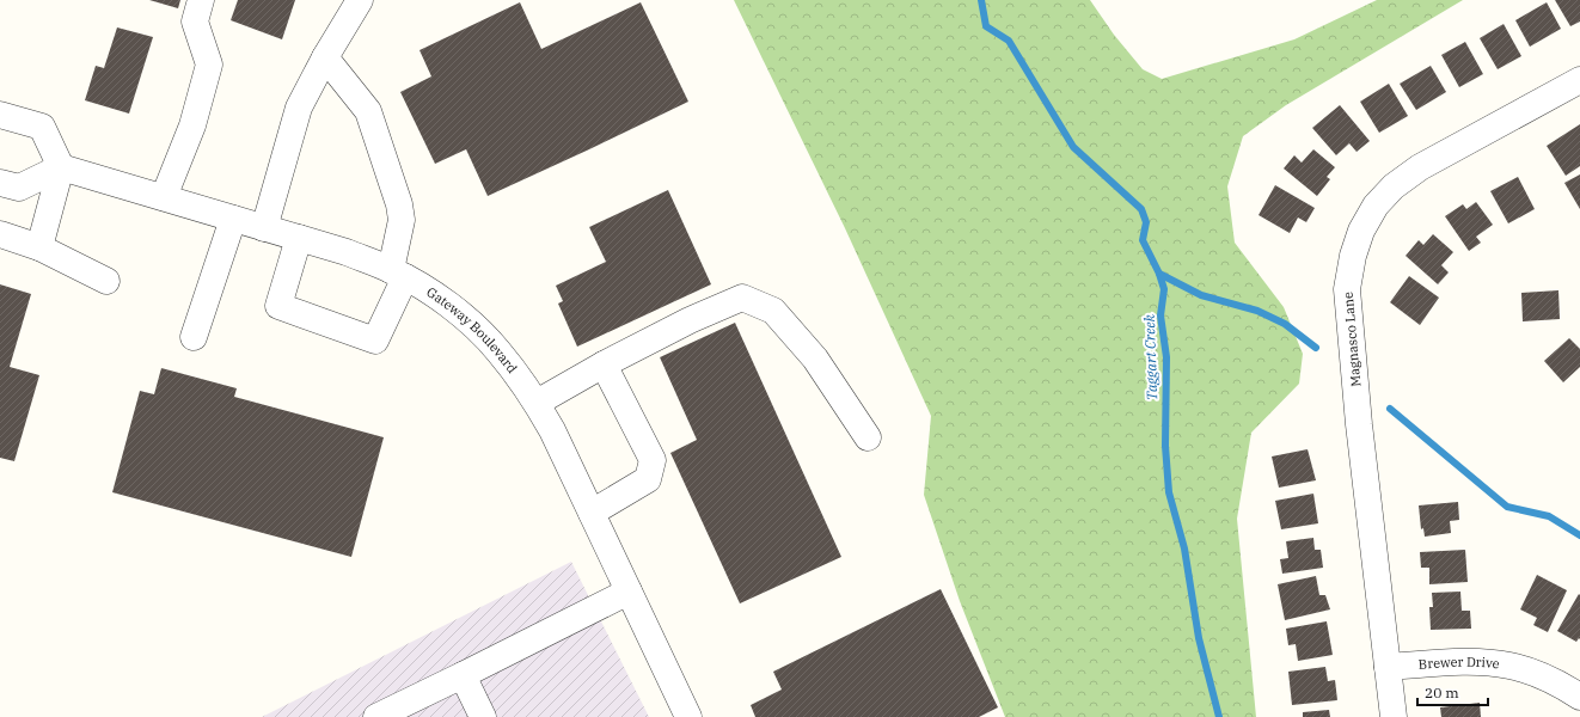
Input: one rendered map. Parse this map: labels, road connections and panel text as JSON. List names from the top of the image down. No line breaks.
{"streets":{"street":["Gateway Boulevard","Magnasco Lane","Brewer Drive"]},"crossings":[["Magnasco Lane","Brewer Drive"]],"water":["Taggart Creek"],"scale_bar":"20 m"}
